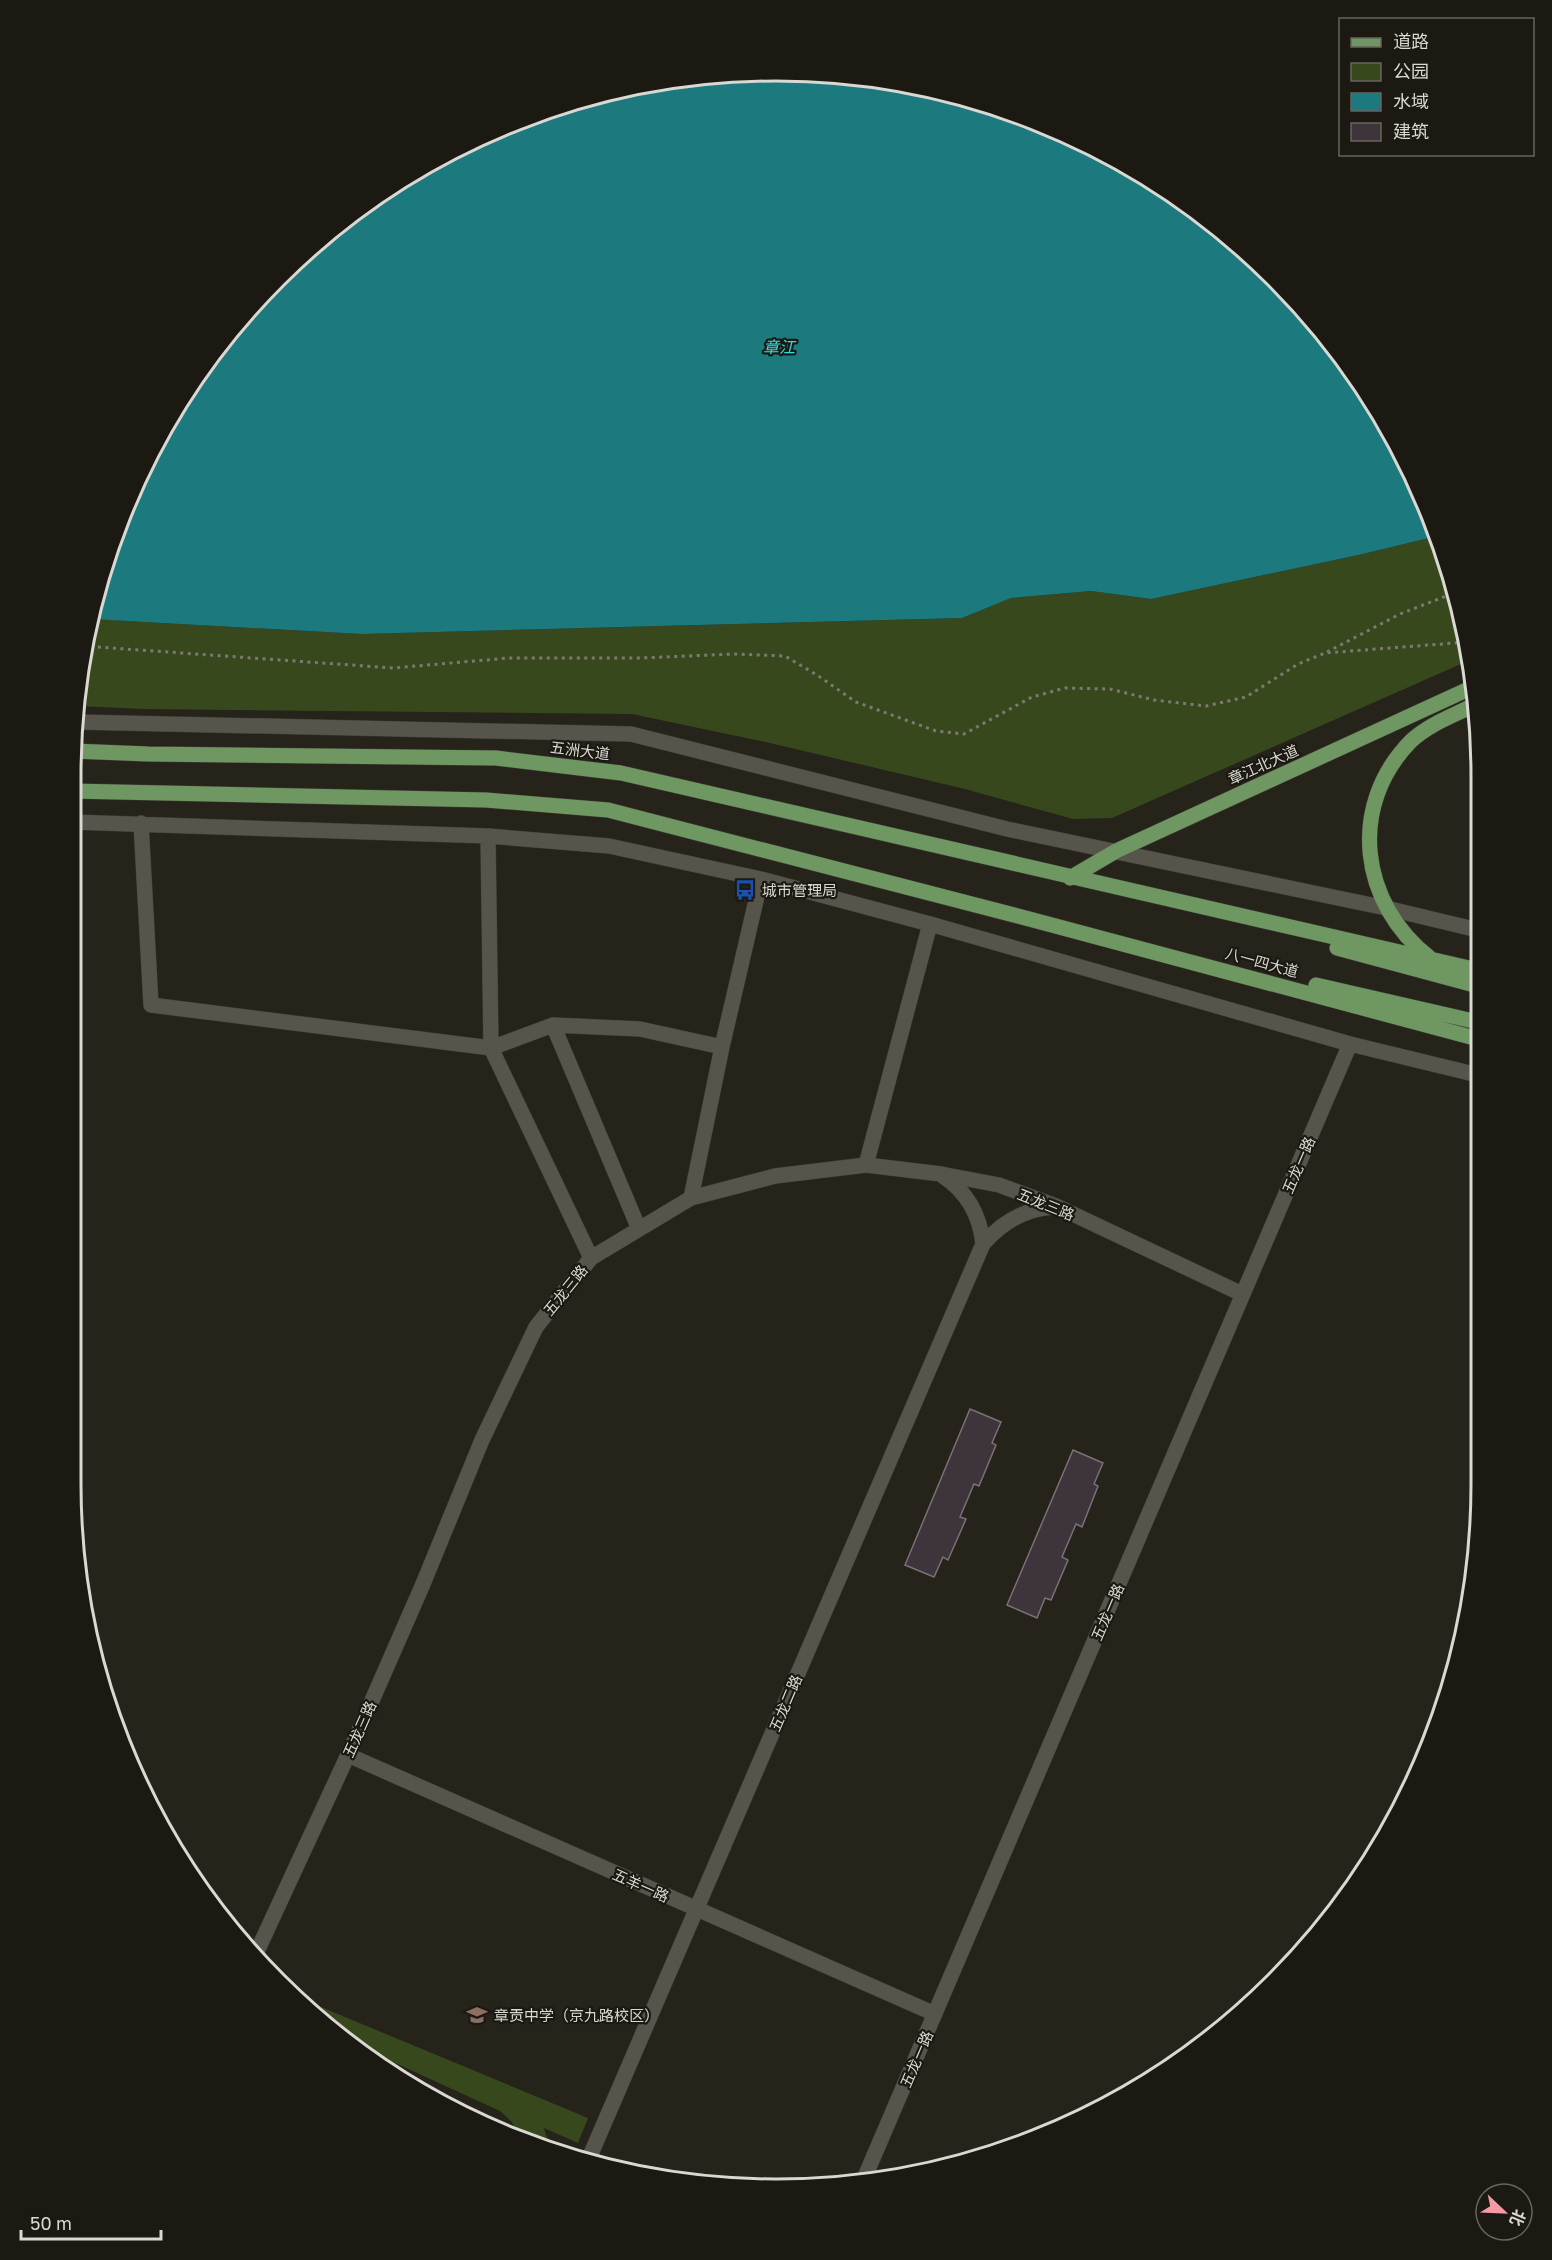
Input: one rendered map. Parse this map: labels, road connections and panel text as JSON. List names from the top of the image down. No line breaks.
{"streets":{"main road":["五洲大道","章江北大道","八一四大道"],"street":["五龙一路","五龙三路","五龙二路","五羊一路"]},"crossings":[["五洲大道","章江北大道"],["五龙一路","五龙三路"],["五龙一路","五羊一路"],["五龙三路","五羊一路"],["五龙二路","五羊一路"]],"water":["章江"],"places":{"bus stop":["城市管理局"],"school or university":["章贡中学（京九路校区）"]},"legend":["道路","公园","水域","建筑"],"scale_bar":"50 m","north":"bottom right"}
